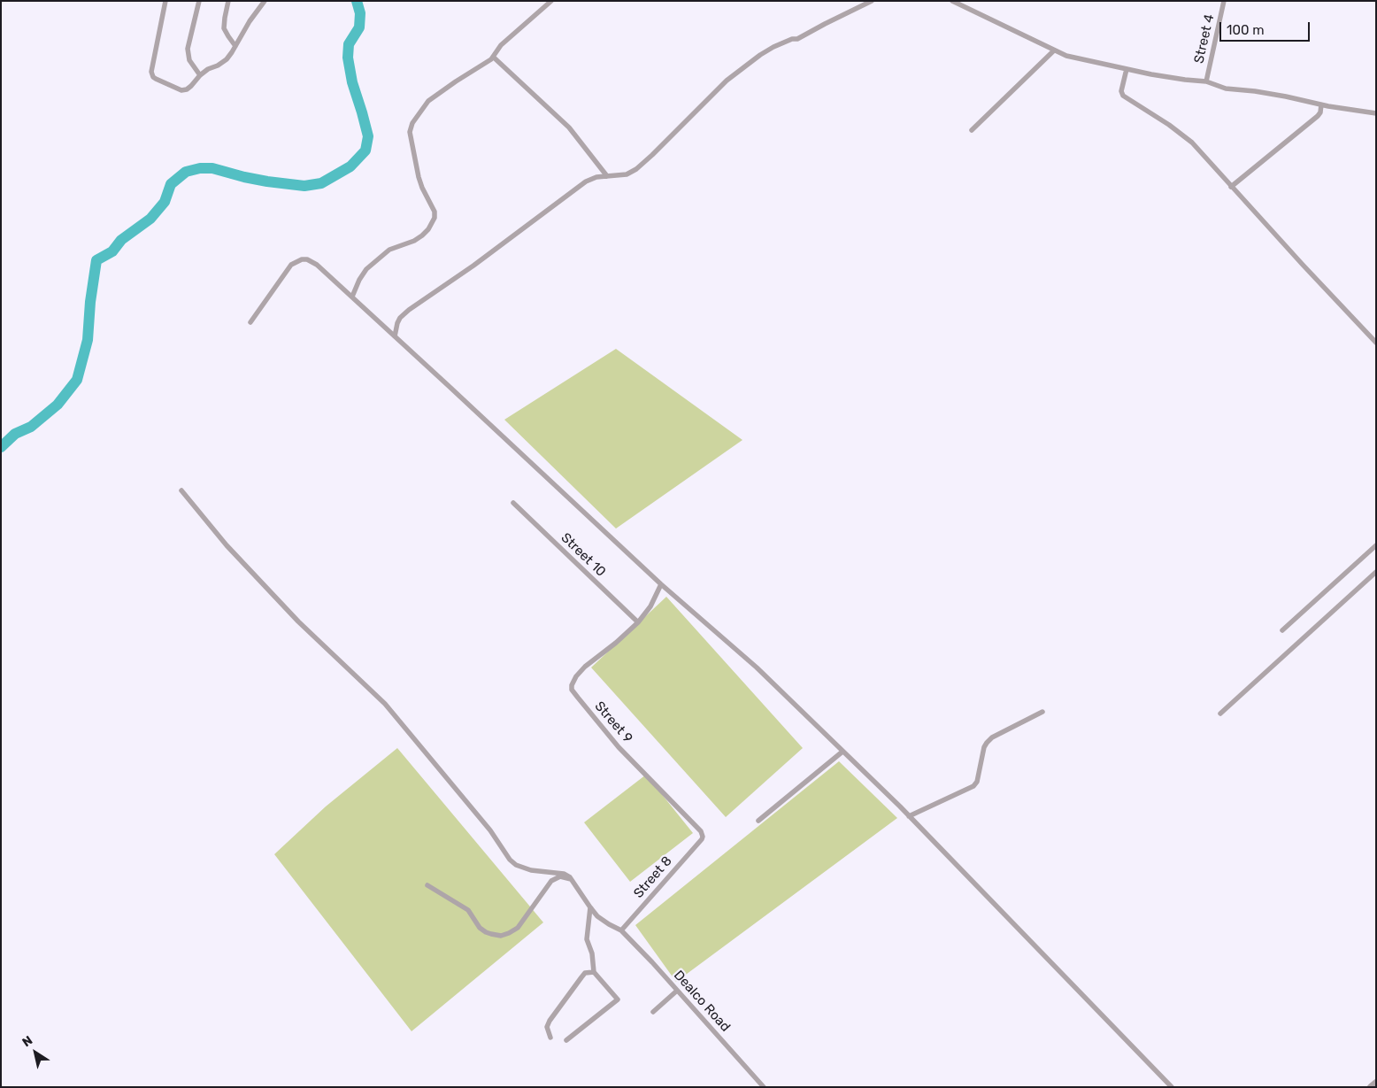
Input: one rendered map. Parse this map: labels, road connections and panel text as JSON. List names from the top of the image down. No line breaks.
{"streets":{"street":["Street 4","Street 10","Street 9","Street 8","Dealco Road"]},"crossings":[["Street 10","Street 9"],["Street 9","Street 8"],["Street 8","Dealco Road"]],"scale_bar":"100 m","north":"top left"}
